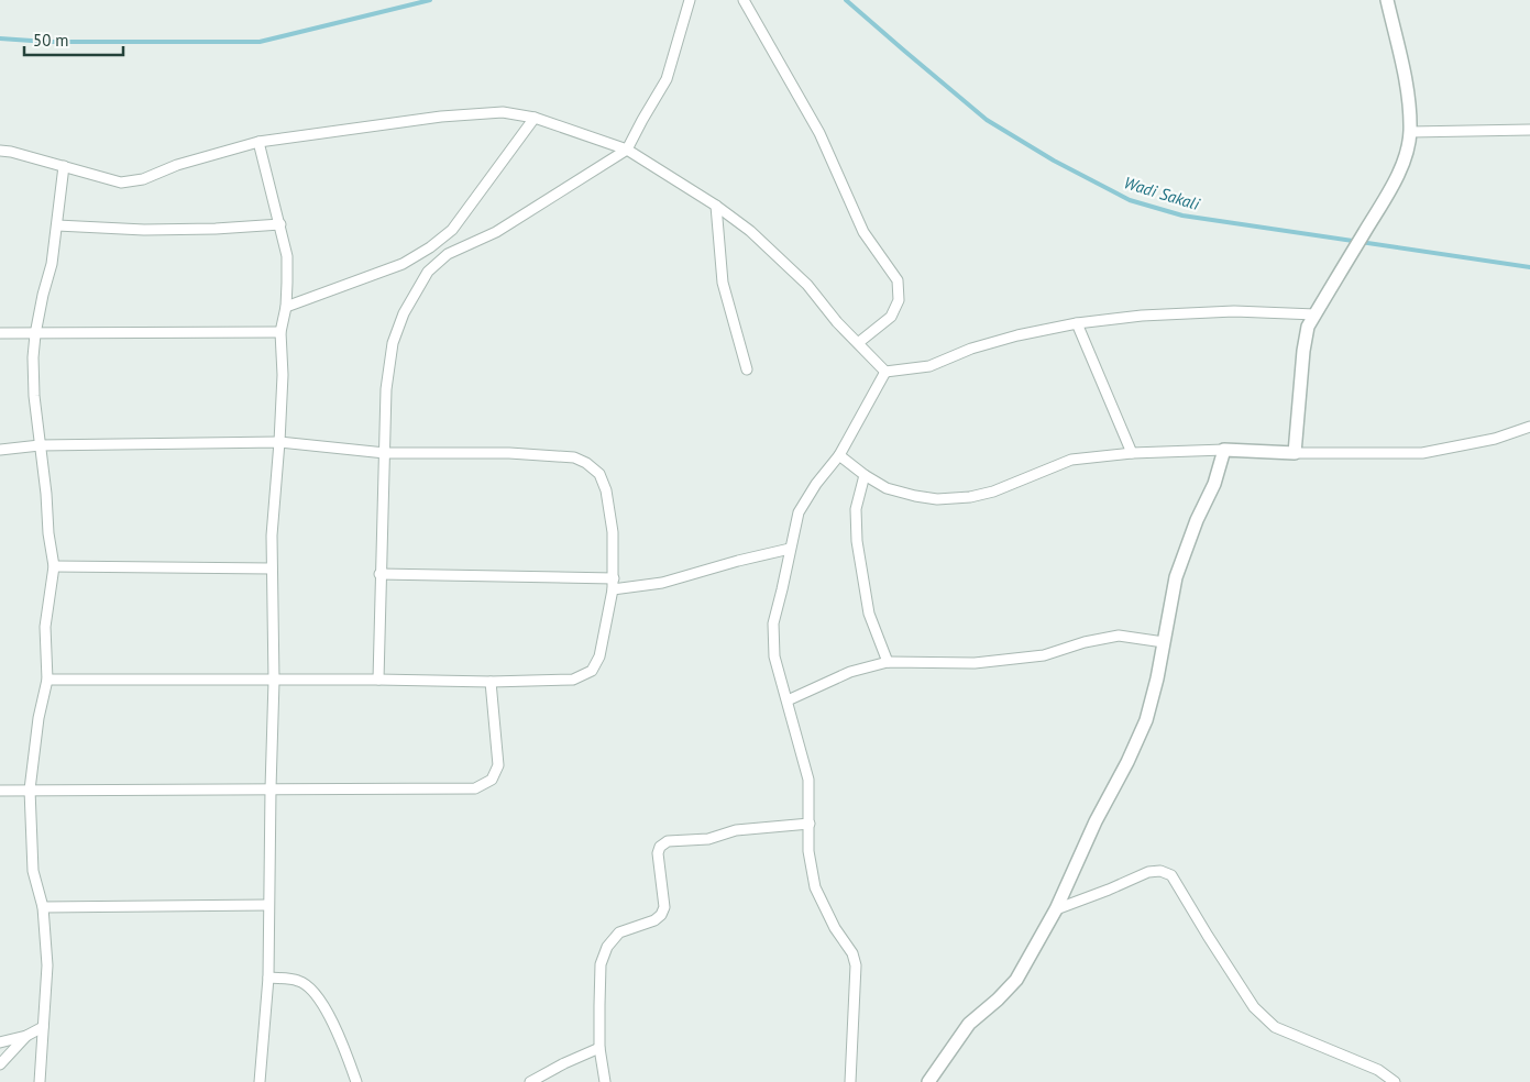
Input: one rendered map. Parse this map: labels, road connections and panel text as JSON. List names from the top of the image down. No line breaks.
{"water":["Wadi Sakali"],"scale_bar":"50 m"}
